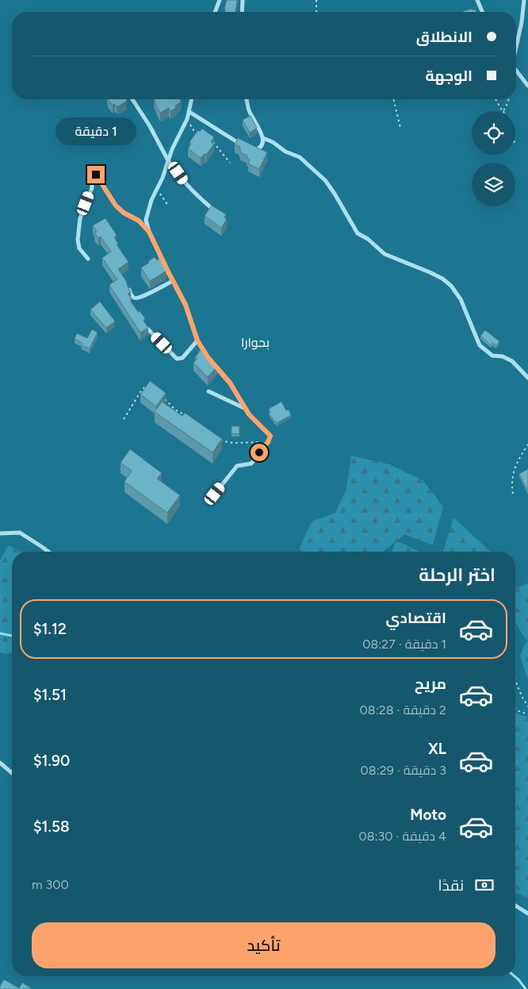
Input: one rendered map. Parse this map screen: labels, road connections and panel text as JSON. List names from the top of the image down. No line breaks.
{"districts":["بحوارا"],"page":{"banner":["الانطلاق","الوجهة"],"bubble":"1 دقيقة","heading":"اختر الرحلة","list":[{"name":"اقتصادي","note":"1 دقيقة · 08:27","value":"$1.12"},{"name":"مريح","note":"2 دقيقة · 08:28","value":"$1.51"},{"name":"XL","note":"3 دقيقة · 08:29","value":"$1.90"},{"name":"Moto","note":"4 دقيقة · 08:30","value":"$1.58"}],"pay":["نقدًا","300 m"],"buttons":"تأكيد"}}
